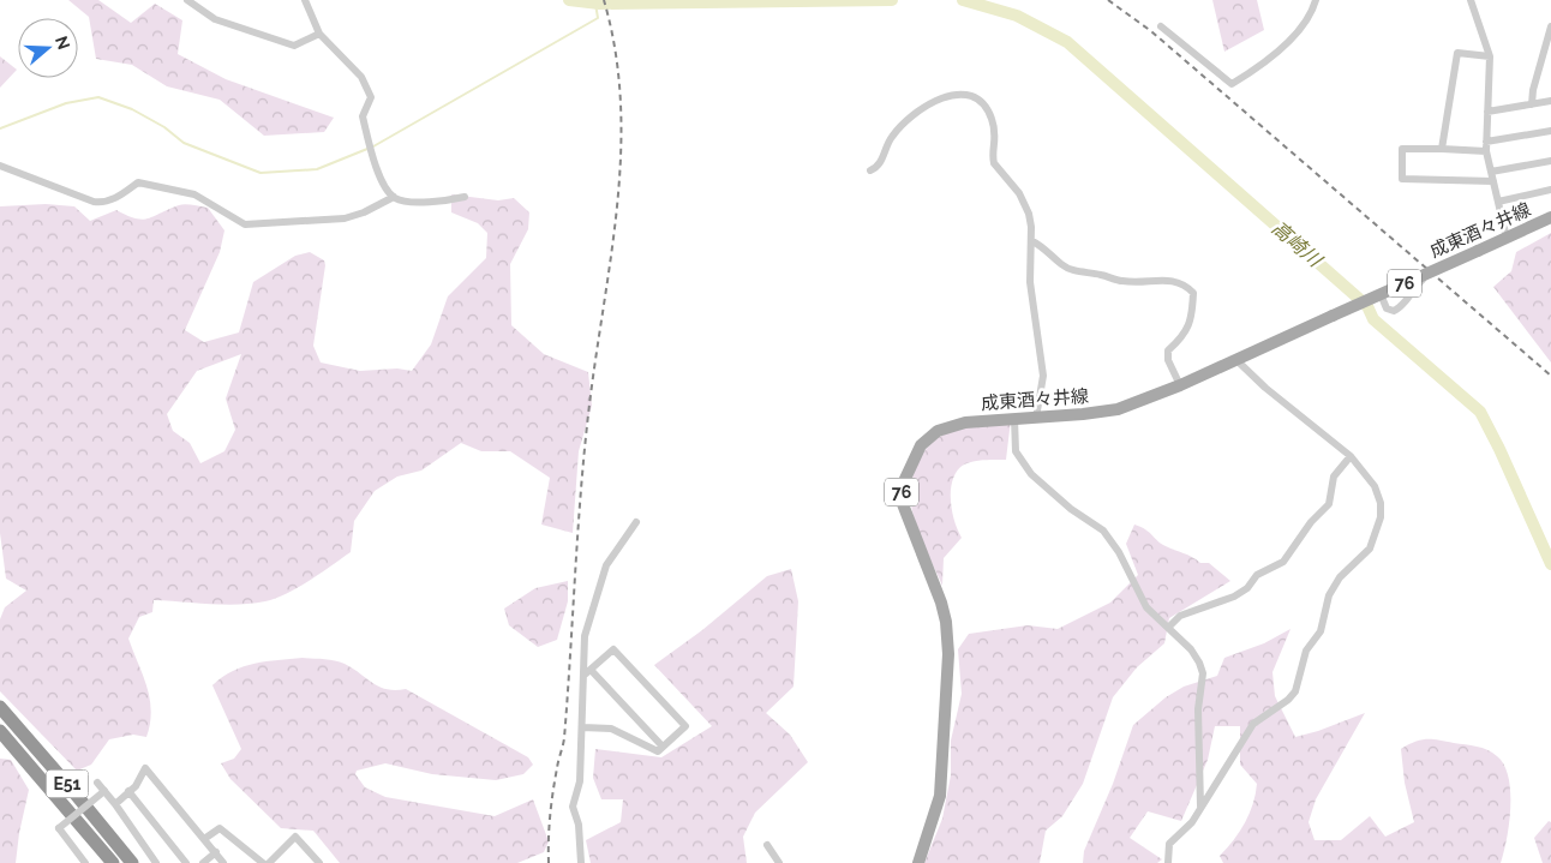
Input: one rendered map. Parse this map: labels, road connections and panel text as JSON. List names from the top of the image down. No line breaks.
{"streets":{"highway":["E51"],"main road":["成東酒々井線","76"]},"water":["高崎川"],"north":"right"}
